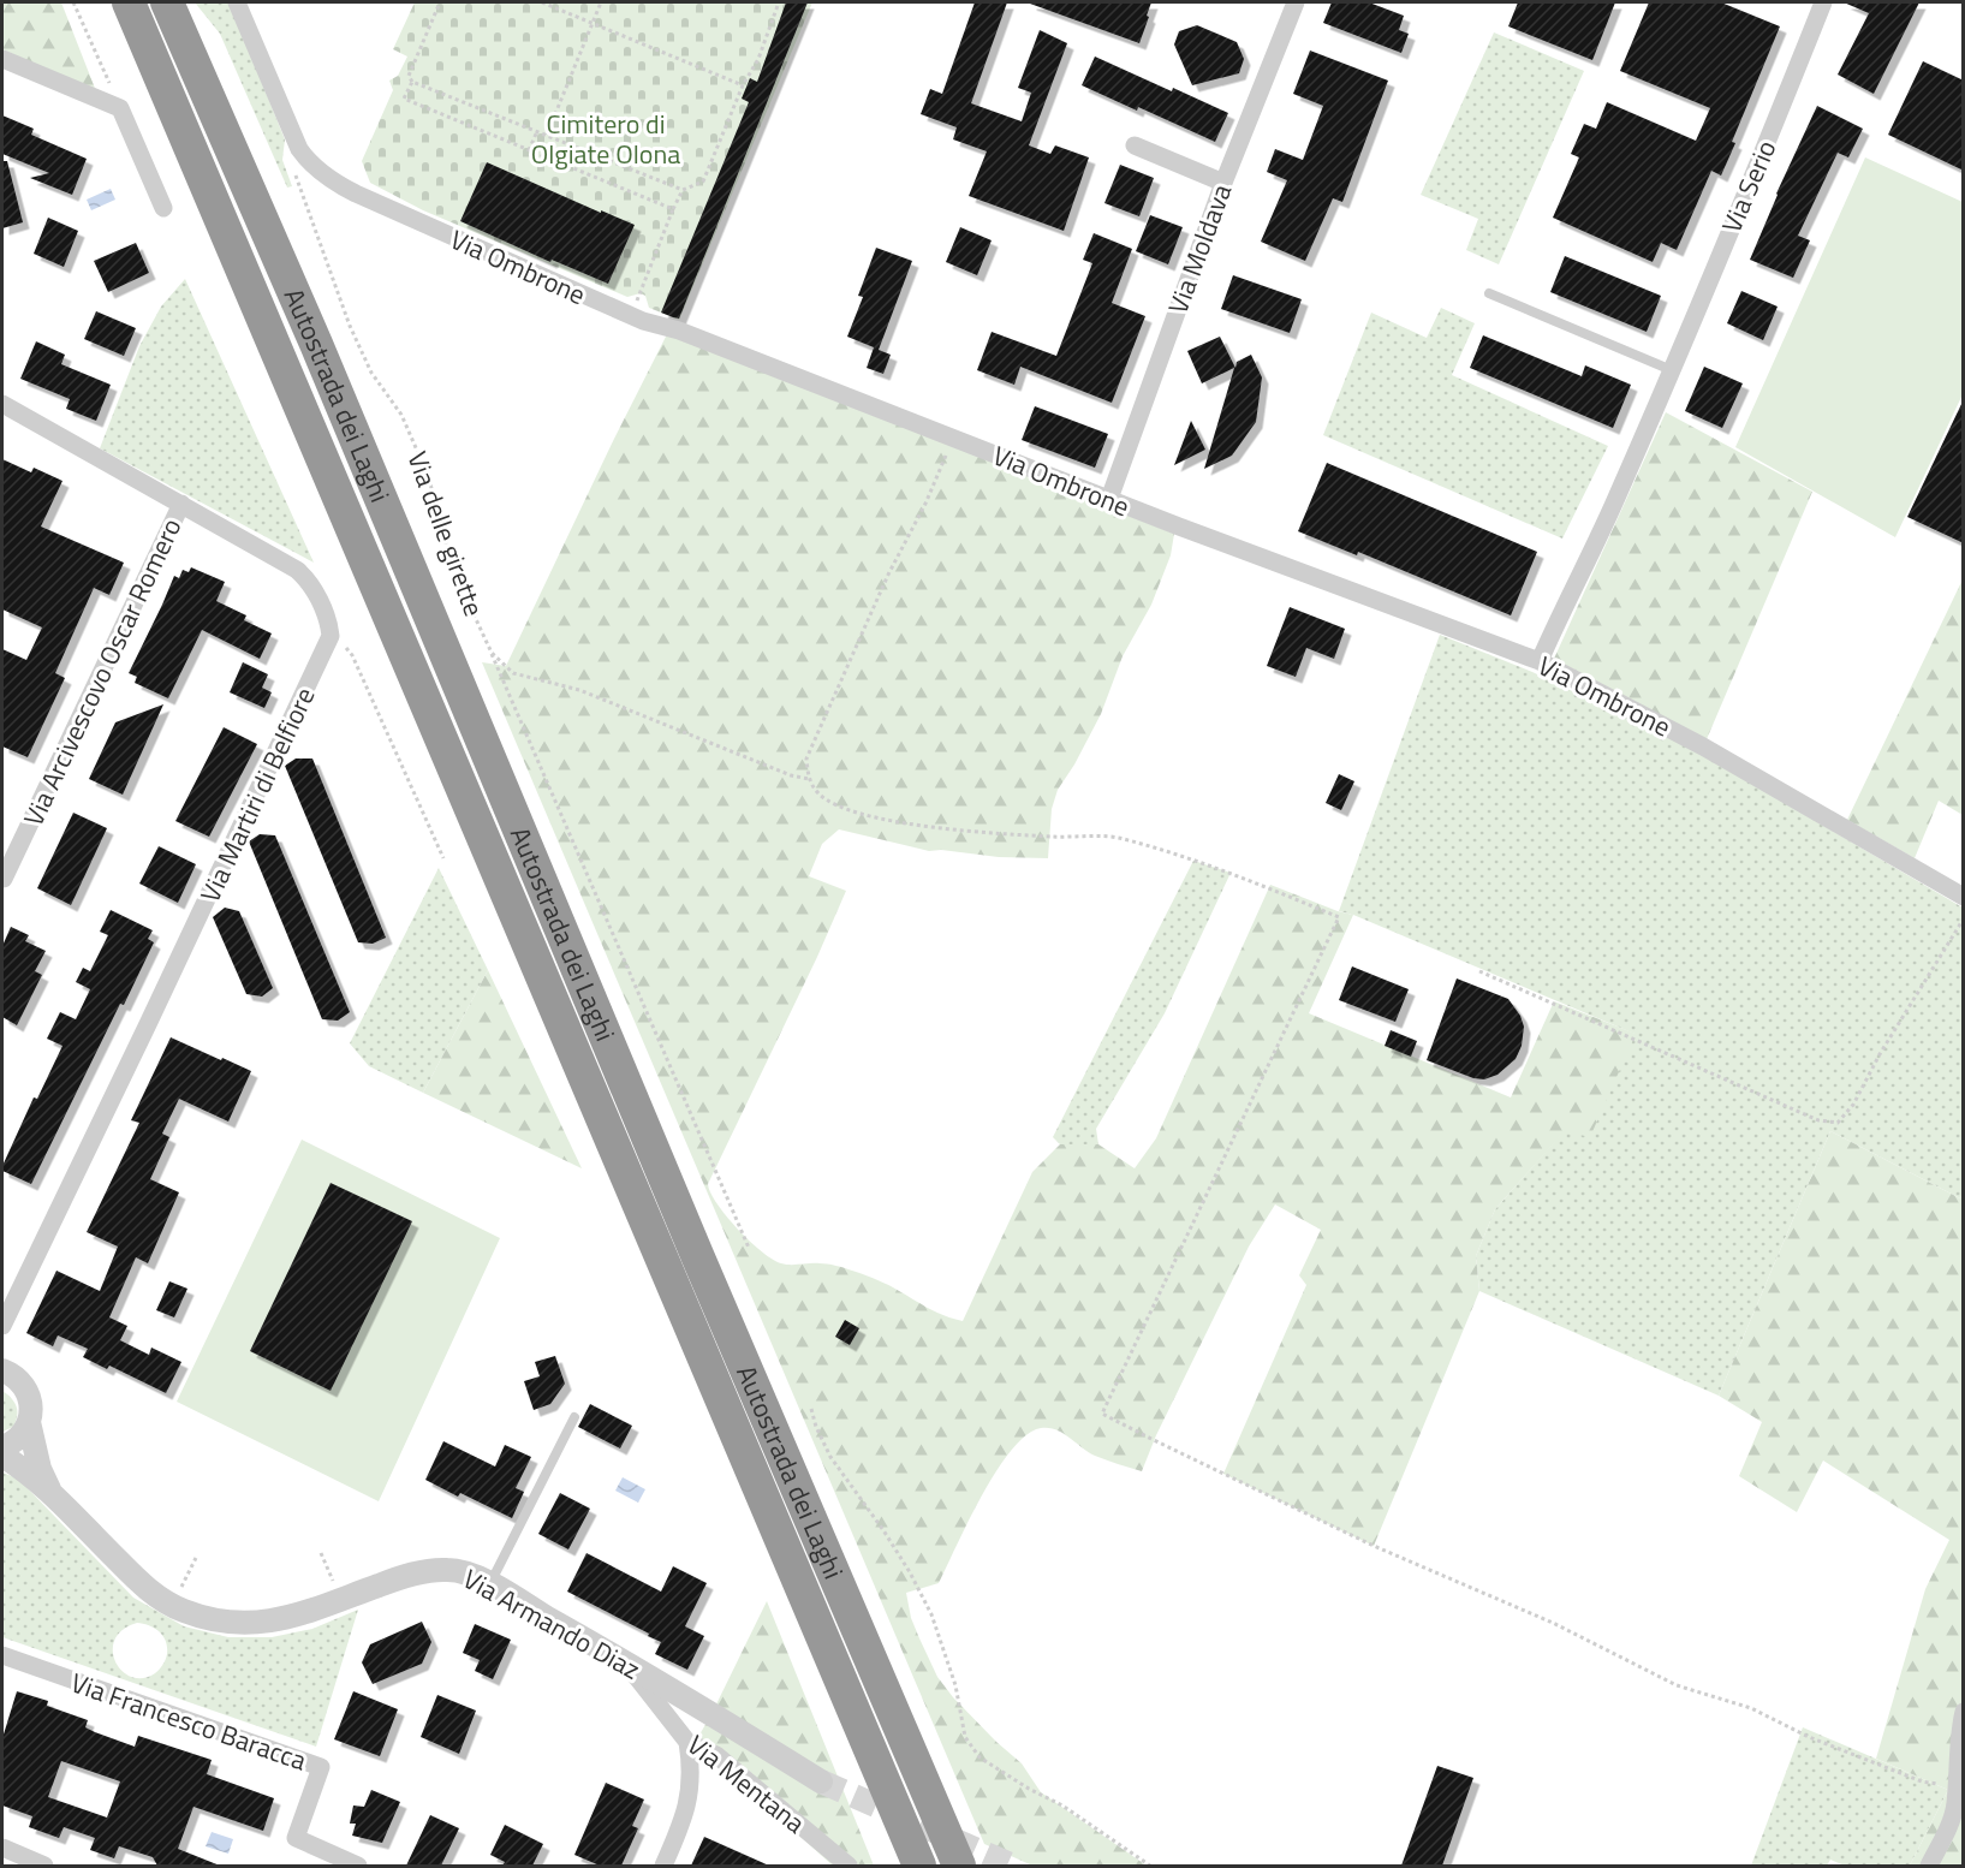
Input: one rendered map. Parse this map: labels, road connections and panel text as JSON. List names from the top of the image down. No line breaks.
{"streets":{"highway":["Autostrada dei Laghi"],"street":["Via Serio","Via Moldava","Via Ombrone","Via Arcivescovo Oscar Romero","Via Martiri di Belfiore","Via Armando Diaz","Via Francesco Baracca","Via Mentana"],"path":["Via delle girette"]},"crossings":[["Via Serio","Via Ombrone"],["Via Moldava","Via Ombrone"],["Via Ombrone","Via delle girette"],["Via Armando Diaz","Via Mentana"]],"parks":["Cimitero di Olgiate Olona"]}
